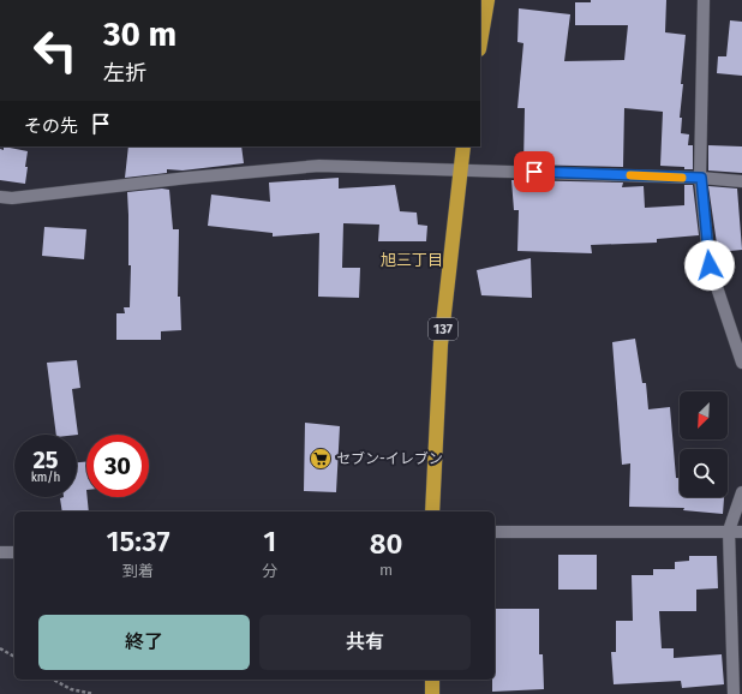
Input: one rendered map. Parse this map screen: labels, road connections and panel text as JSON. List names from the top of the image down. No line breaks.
{"streets":{"highway":["137"]},"districts":["旭三丁目"],"places":{"supermarket":["セブン-イレブン"]},"north":"bottom left","page":{"turn":["30 m","左折"],"then":"その先","speed":"25 km/h","limit":"30","eta":["15:37","到着","1","分","80","m"],"buttons":["終了","共有"]}}
